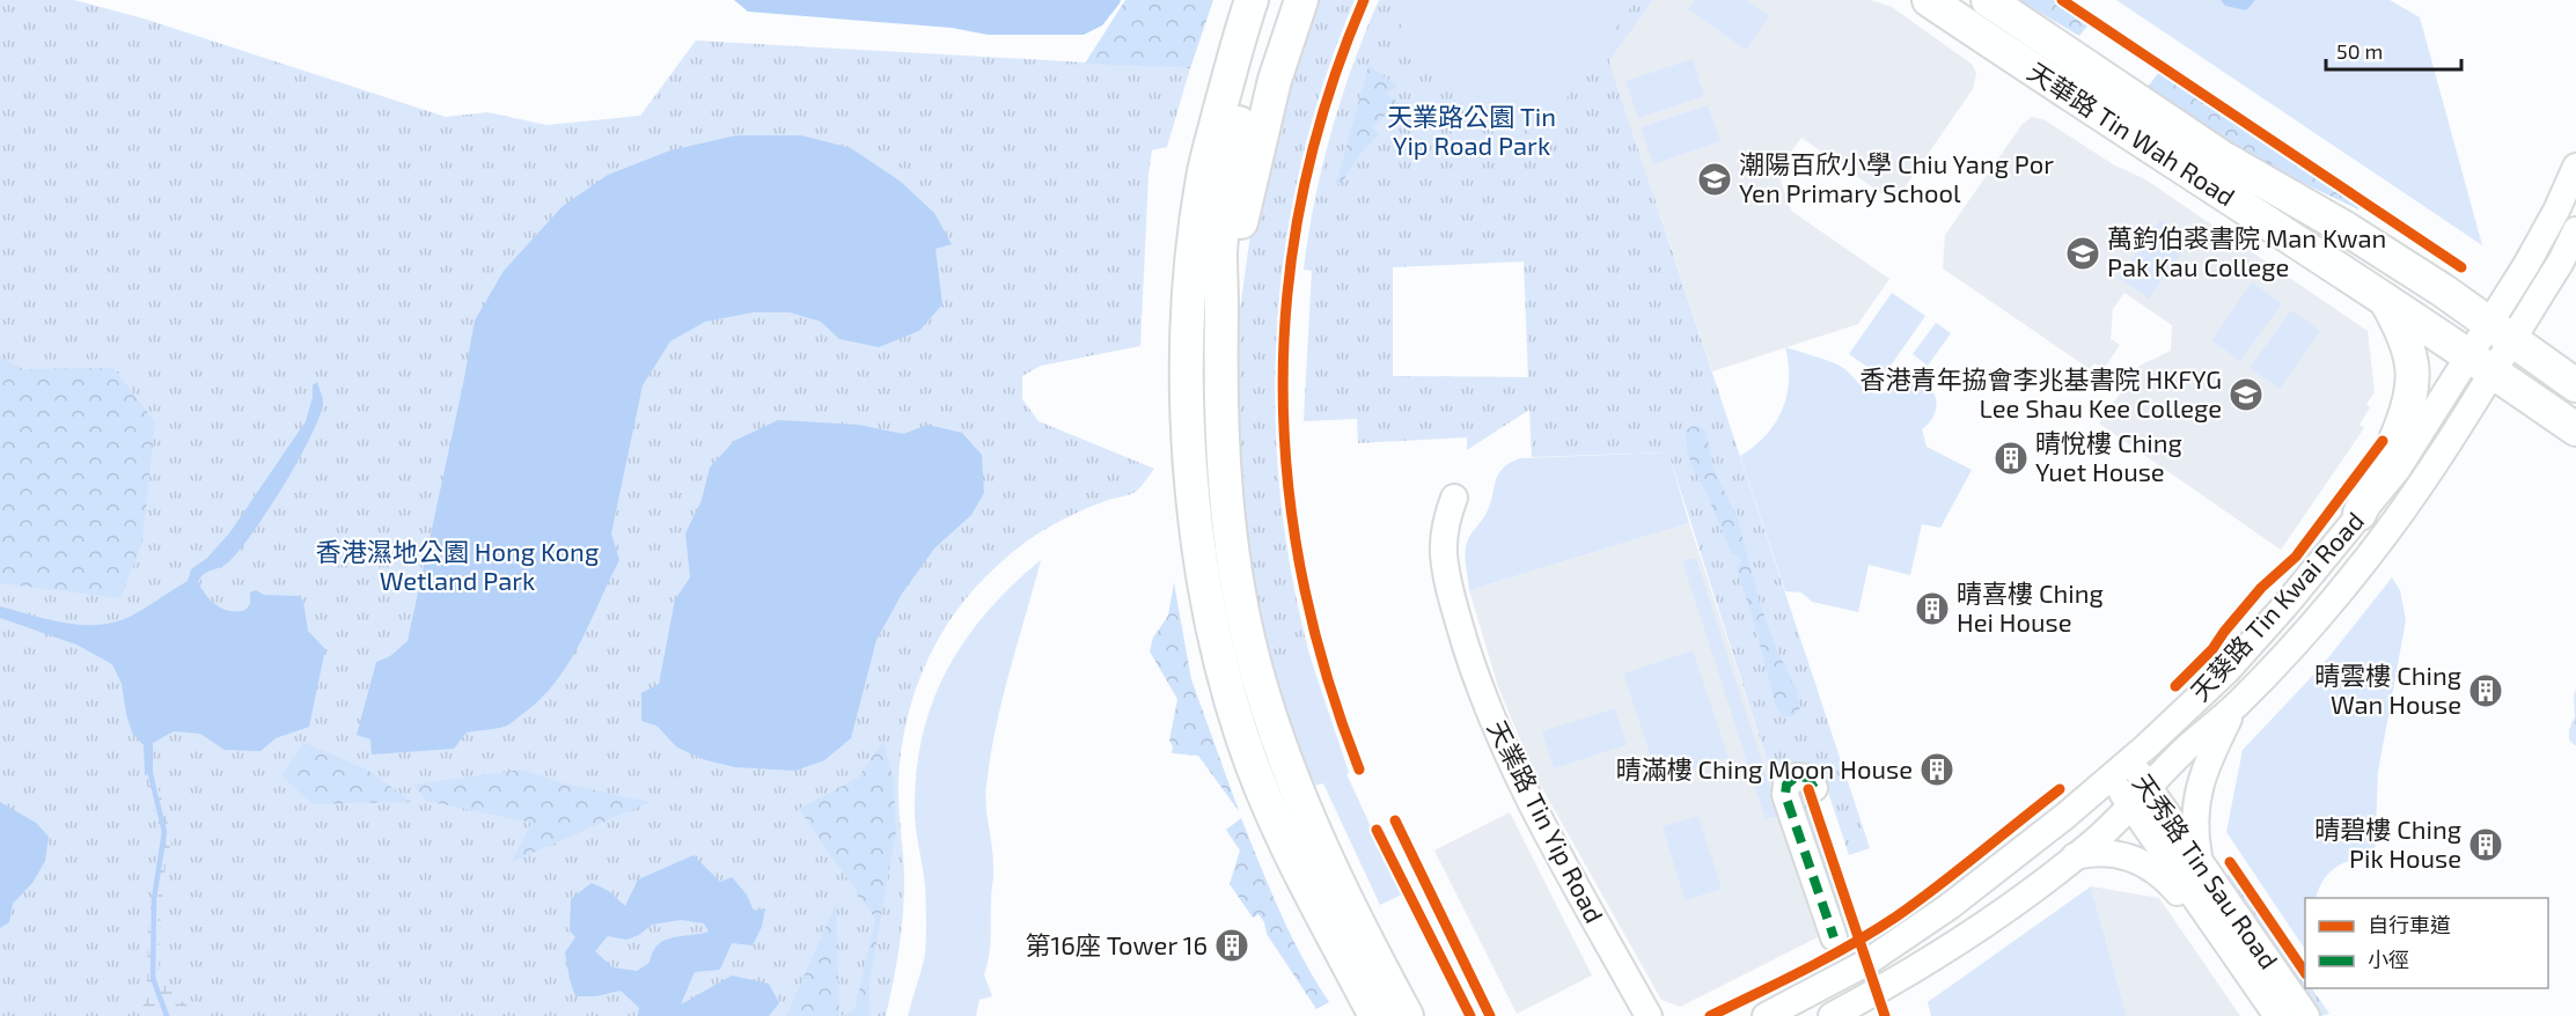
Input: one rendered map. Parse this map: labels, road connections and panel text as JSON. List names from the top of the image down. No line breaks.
{"streets":{"main road":["天華路 Tin Wah Road"],"street":["天葵路 Tin Kwai Road","天業路 Tin Yip Road","天秀路 Tin Sau Road"]},"crossings":[["天華路 Tin Wah Road","天葵路 Tin Kwai Road"],["天葵路 Tin Kwai Road","天秀路 Tin Sau Road"]],"parks":["天業路公園 Tin Yip Road Park","香港濕地公園 Hong Kong Wetland Park"],"places":{"school or university":["潮陽百欣小學 Chiu Yang Por Yen Primary School","萬鈞伯裘書院 Man Kwan Pak Kau College","香港青年拹會李兆基書院 HKFYG Lee Shau Kee College"],"building":["晴悅樓 Ching Yuet House","晴喜樓 Ching Hei House","晴雲樓 Ching Wan House","晴滿樓 Ching Moon House","晴碧樓 Ching Pik House","第16座 Tower 16"]},"legend":["自行車道","小徑"],"scale_bar":"50 m"}
